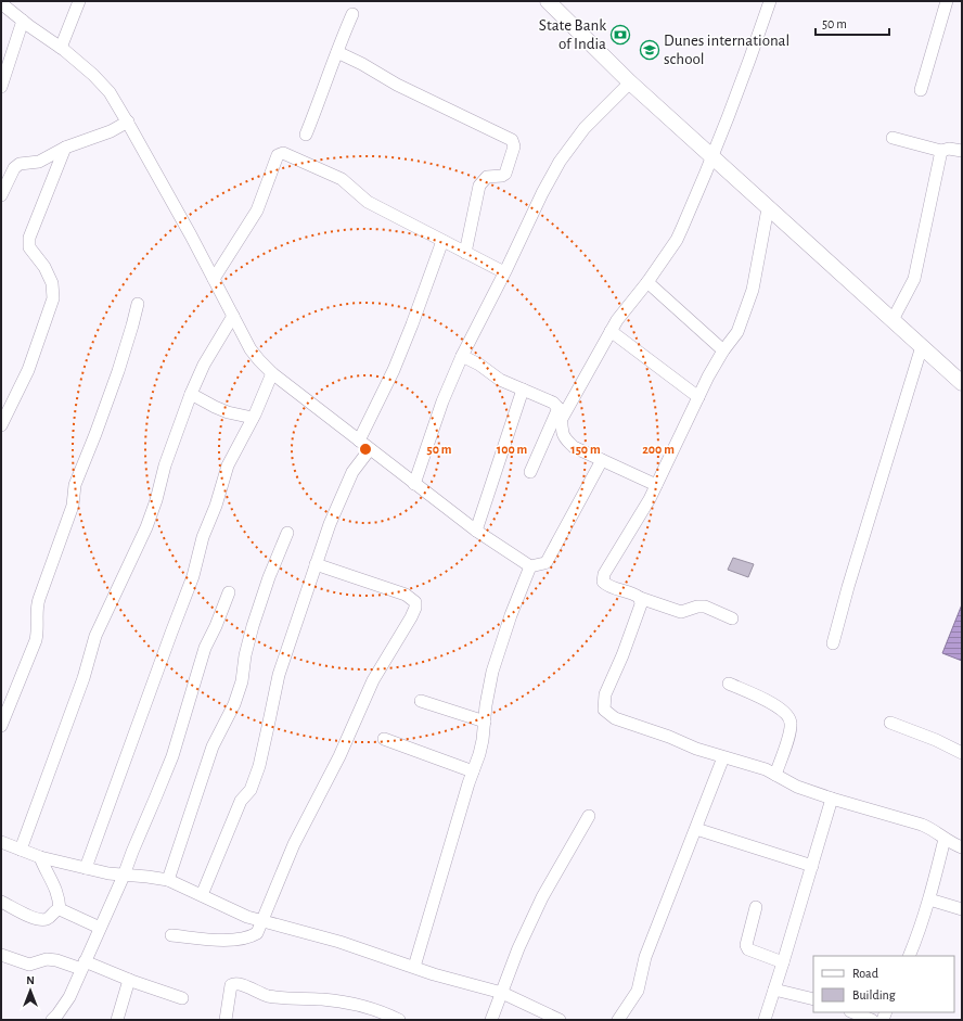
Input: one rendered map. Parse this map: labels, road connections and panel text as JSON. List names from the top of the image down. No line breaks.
{"places":{"bank":["State Bank of India"],"school or university":["Dunes international school"]},"legend":["Road","Building"],"scale_bar":"50 m","north":"top","rings":["50 m","100 m","150 m","200 m"]}
